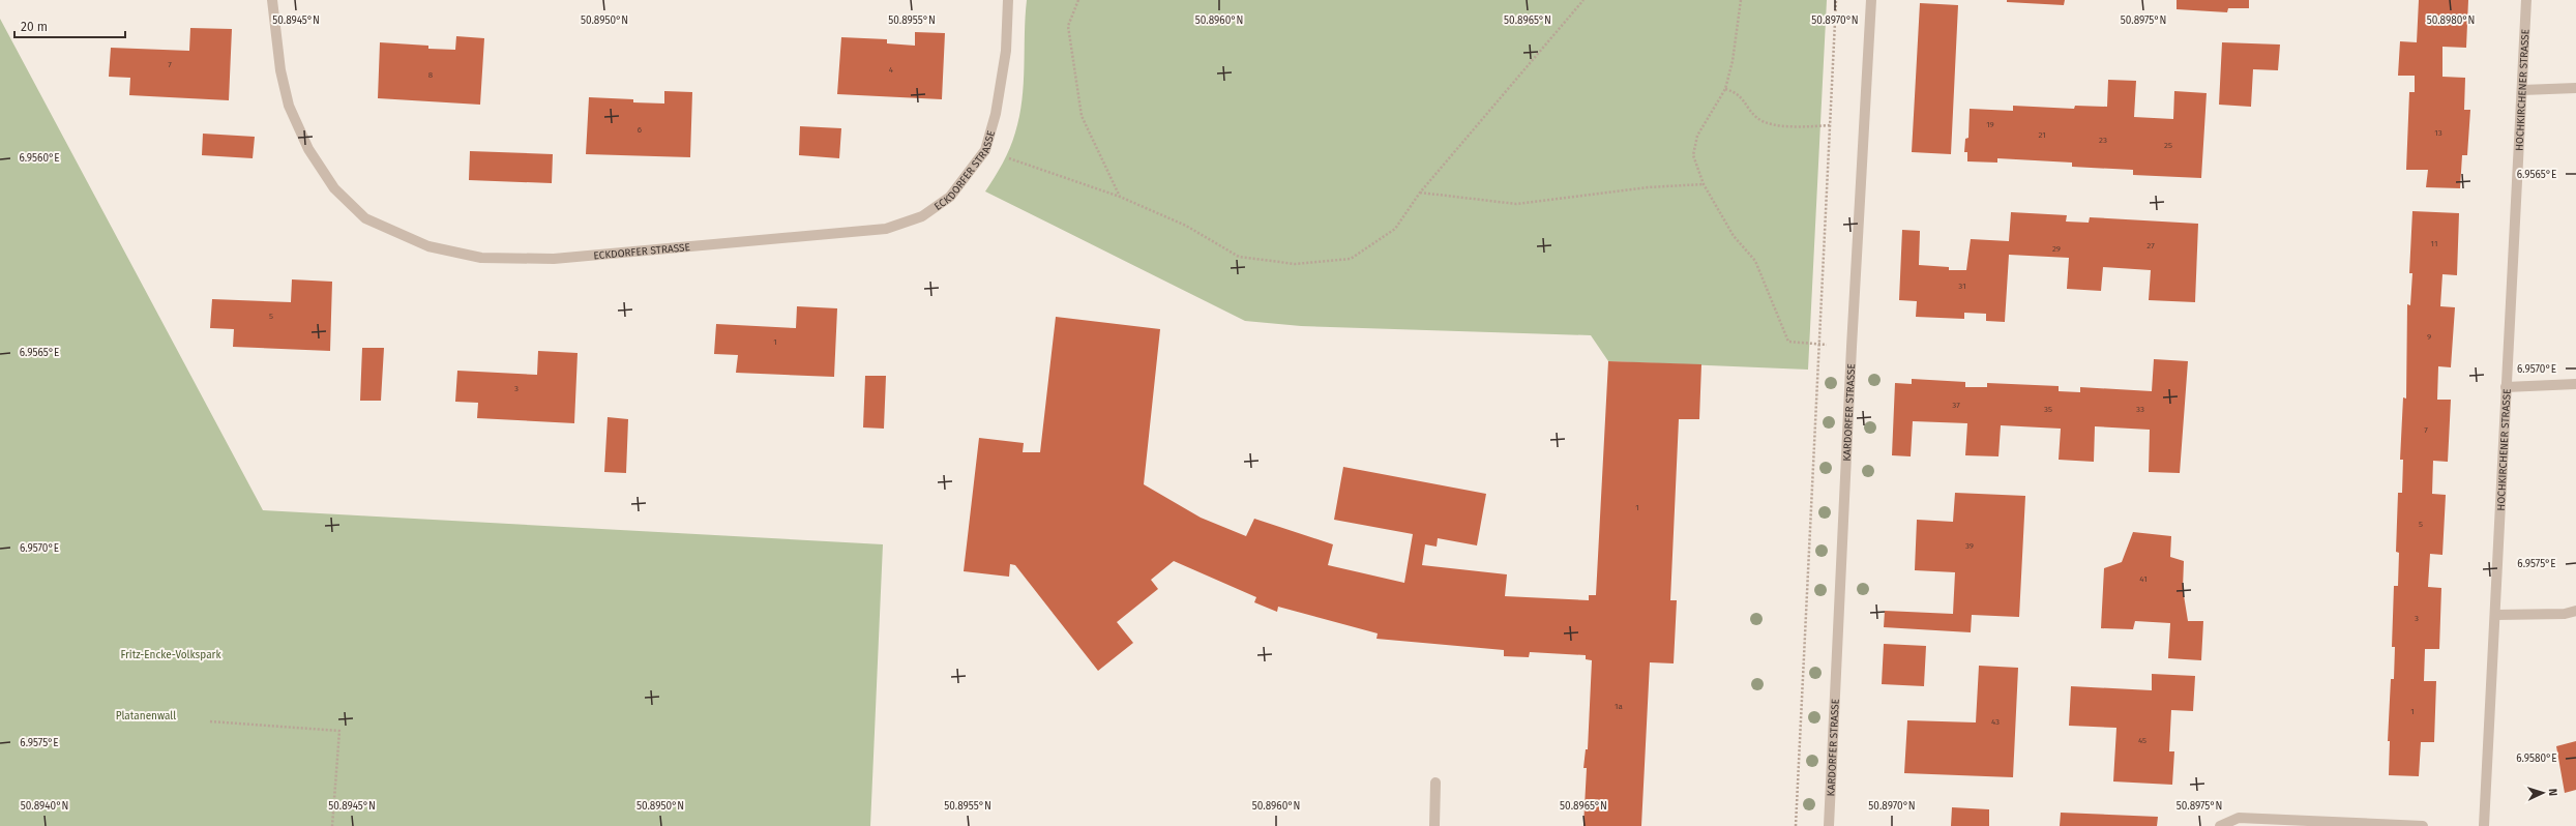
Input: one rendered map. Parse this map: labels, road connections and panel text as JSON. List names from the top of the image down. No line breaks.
{"streets":{"street":["HOCHKIRCHENER STRASSE","ECKDORFER STRASSE","KARDORFER STRASSE"]},"parks":["Fritz-Encke-Volkspark","Platanenwall"],"house_numbers":["7","4","8","19","6","13","21","23","25","11","27","29","31","5","9","1","3","37","35","33","7","1","5","39","41","3","1a","1","43","45"],"scale_bar":"20 m","north":"right","coordinates":["50.8945°N","50.8950°N","50.8955°N","50.8960°N","50.8965°N","50.8970°N","50.8975°N","50.8980°N","6.9560°E","6.9565°E","6.9570°E","6.9575°E","6.9580°E","50.8940°N"]}
